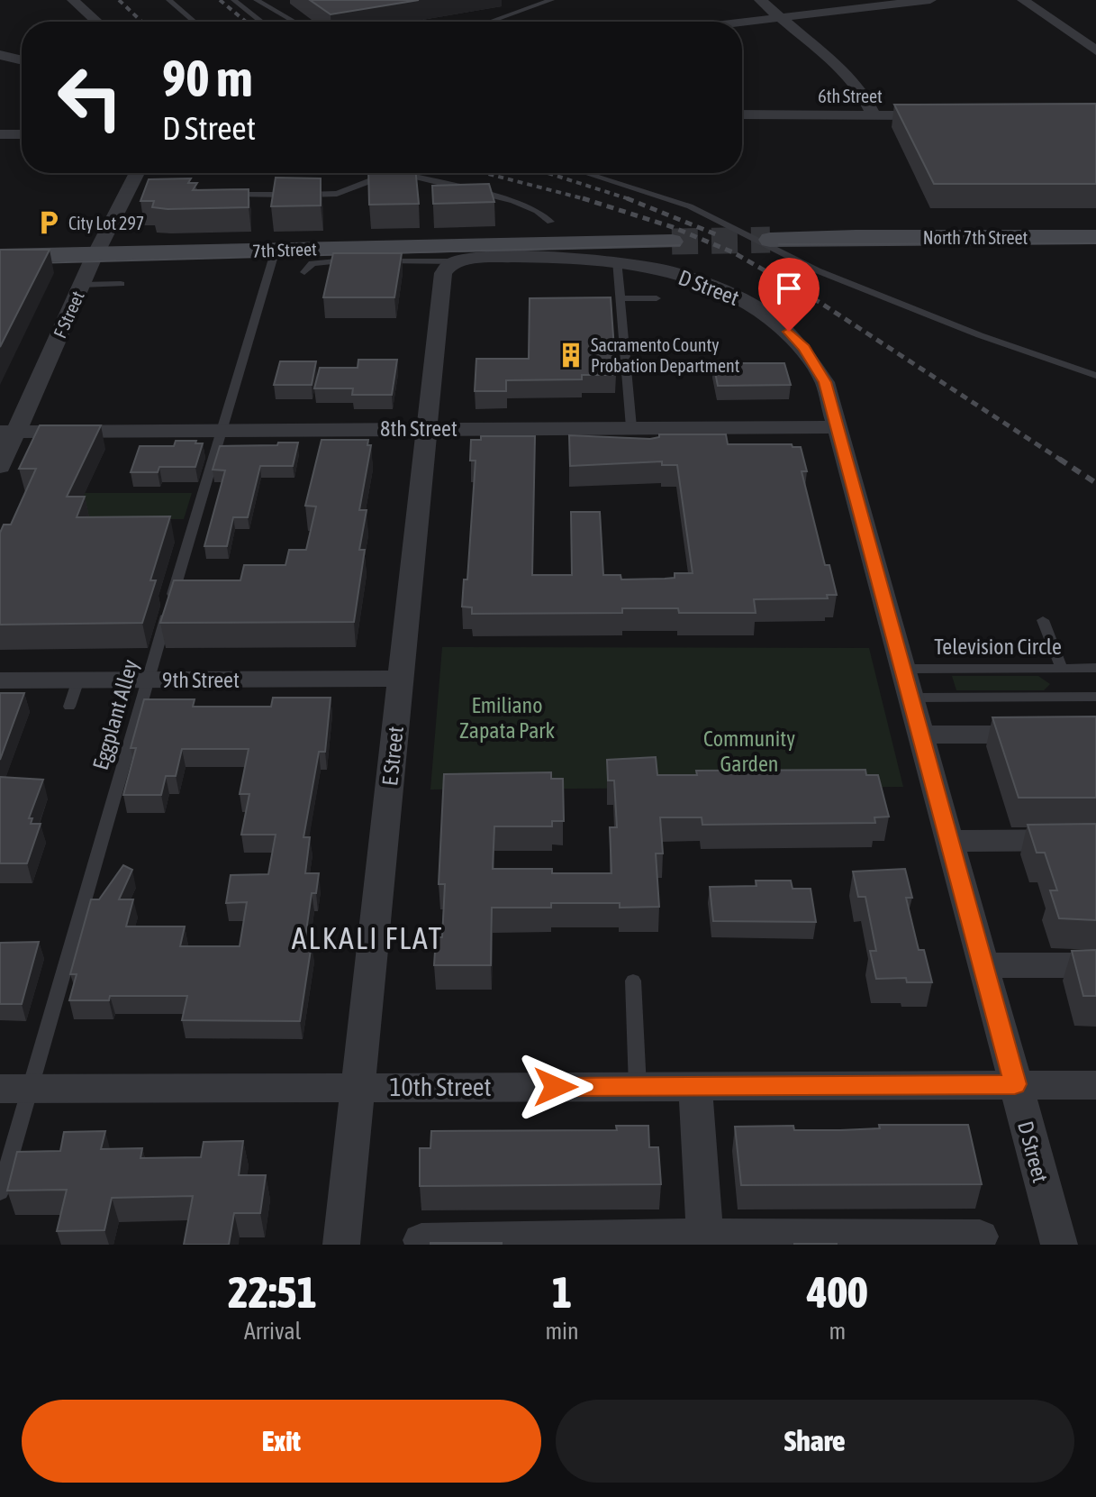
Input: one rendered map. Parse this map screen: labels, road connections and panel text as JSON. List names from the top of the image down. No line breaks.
{"streets":{"main road":["North 7th Street","7th Street"],"street":["6th Street","D Street","F Street","8th Street","9th Street","E Street","10th Street"],"lane":["Television Circle","Eggplant Alley"]},"crossings":[["7th Street","F Street"],["7th Street","Eggplant Alley"],["D Street","8th Street"],["D Street","Television Circle"],["D Street","E Street"],["D Street","10th Street"],["F Street","8th Street"],["8th Street","Eggplant Alley"],["8th Street","E Street"],["9th Street","Eggplant Alley"],["9th Street","E Street"],["Eggplant Alley","10th Street"],["E Street","10th Street"]],"districts":["ALKALI FLAT"],"parks":["Emiliano Zapata Park","Community Garden"],"places":{"parking":["City Lot 297"],"building":["Sacramento County Probation Department"]},"page":{"turn":["90 m","D Street"],"eta":["22:51","Arrival","1","min","400","m"],"buttons":["Exit","Share"]}}
